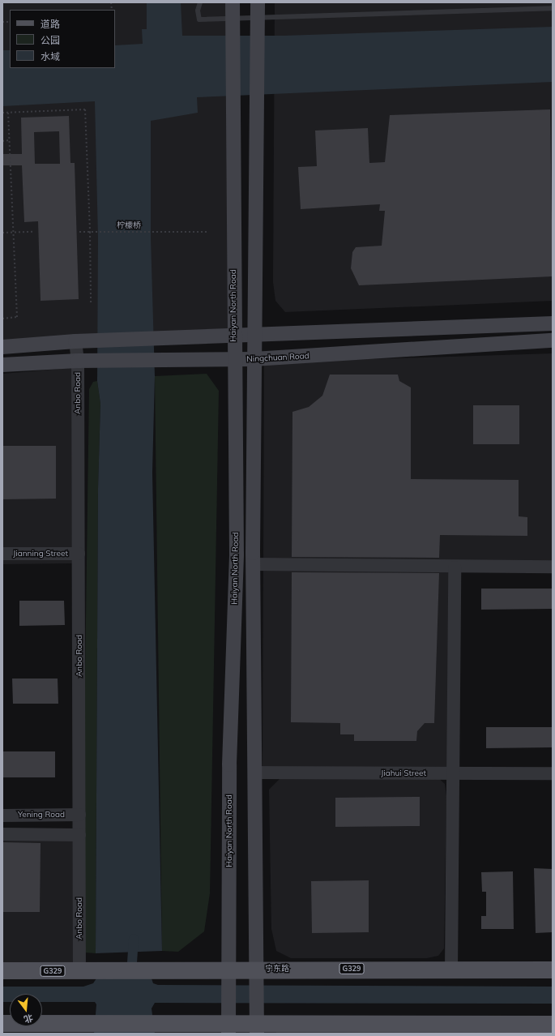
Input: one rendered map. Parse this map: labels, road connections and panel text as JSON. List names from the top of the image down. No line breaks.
{"streets":{"main road":["Haiyan North Road","Ningchuan Road","宁东路","G329"],"street":["Anbo Road","Jianning Street","Jiahui Street","Yening Road"],"path":["柠檬桥"]},"crossings":[["Haiyan North Road","Ningchuan Road"],["Haiyan North Road","Jiahui Street"],["Haiyan North Road","宁东路"],["Ningchuan Road","Anbo Road"],["Anbo Road","Jianning Street"],["Anbo Road","Yening Road"],["Anbo Road","宁东路"]],"legend":["道路","公园","水域"],"north":"bottom"}
